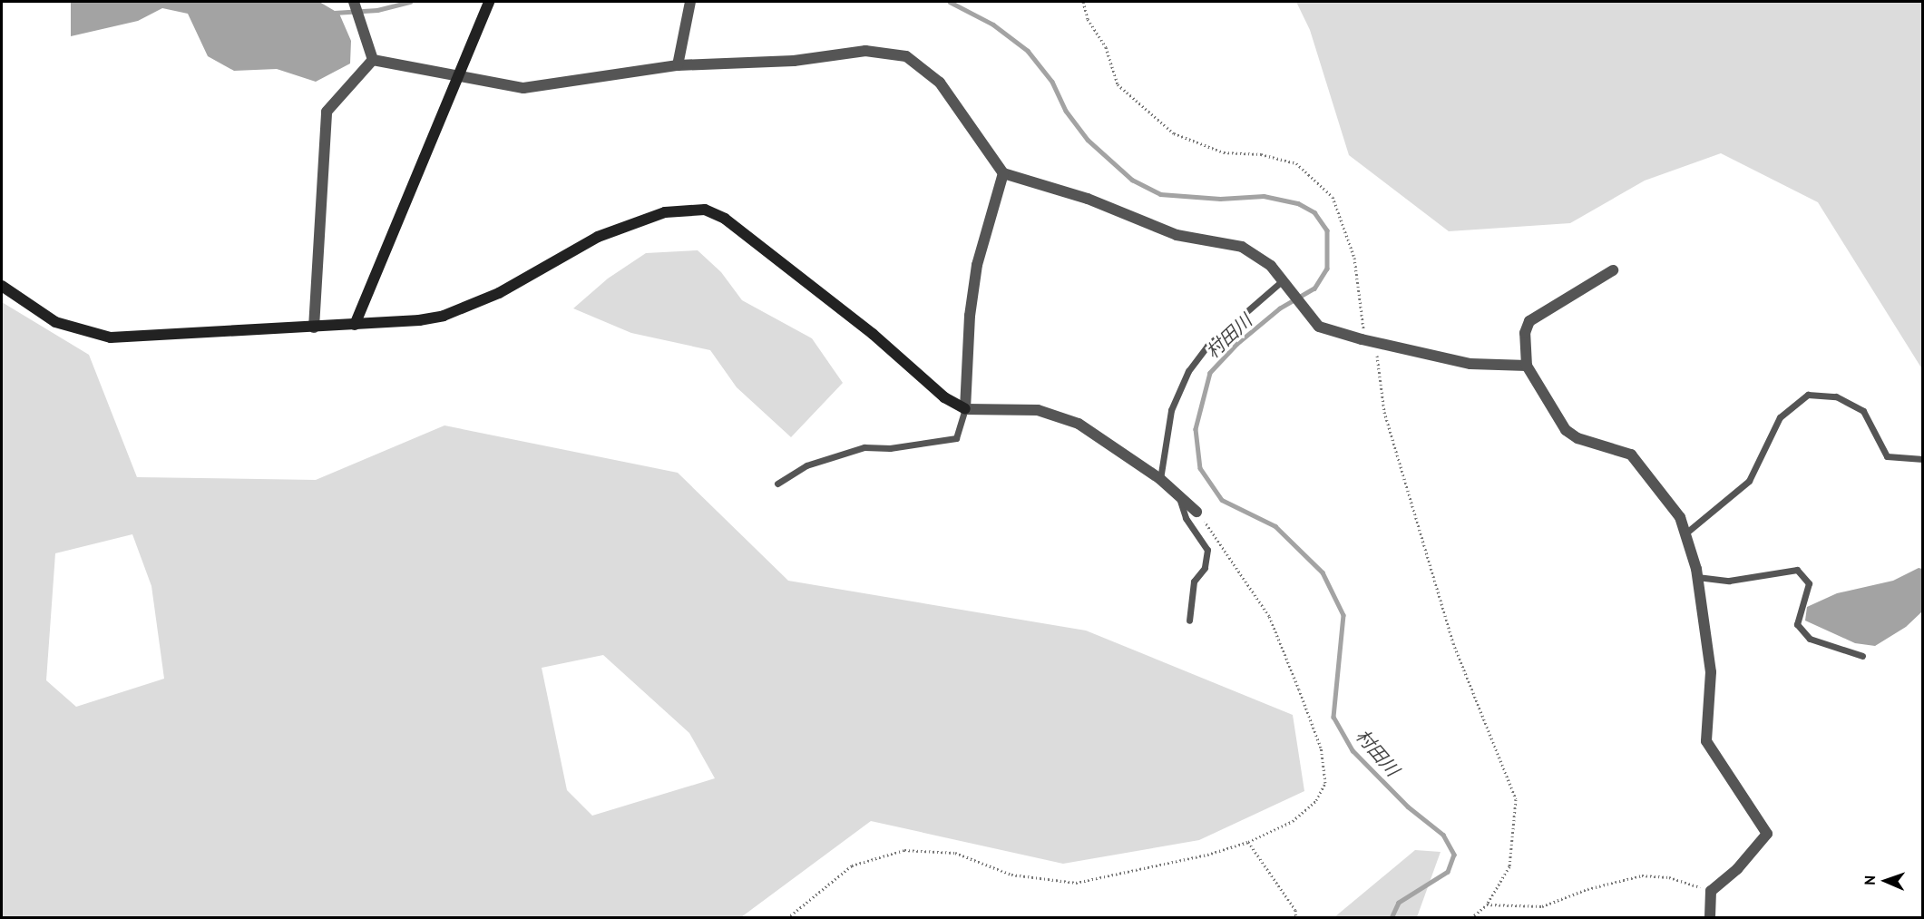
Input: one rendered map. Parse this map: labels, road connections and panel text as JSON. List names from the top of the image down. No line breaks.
{"water":["村田川"],"north":"left"}
